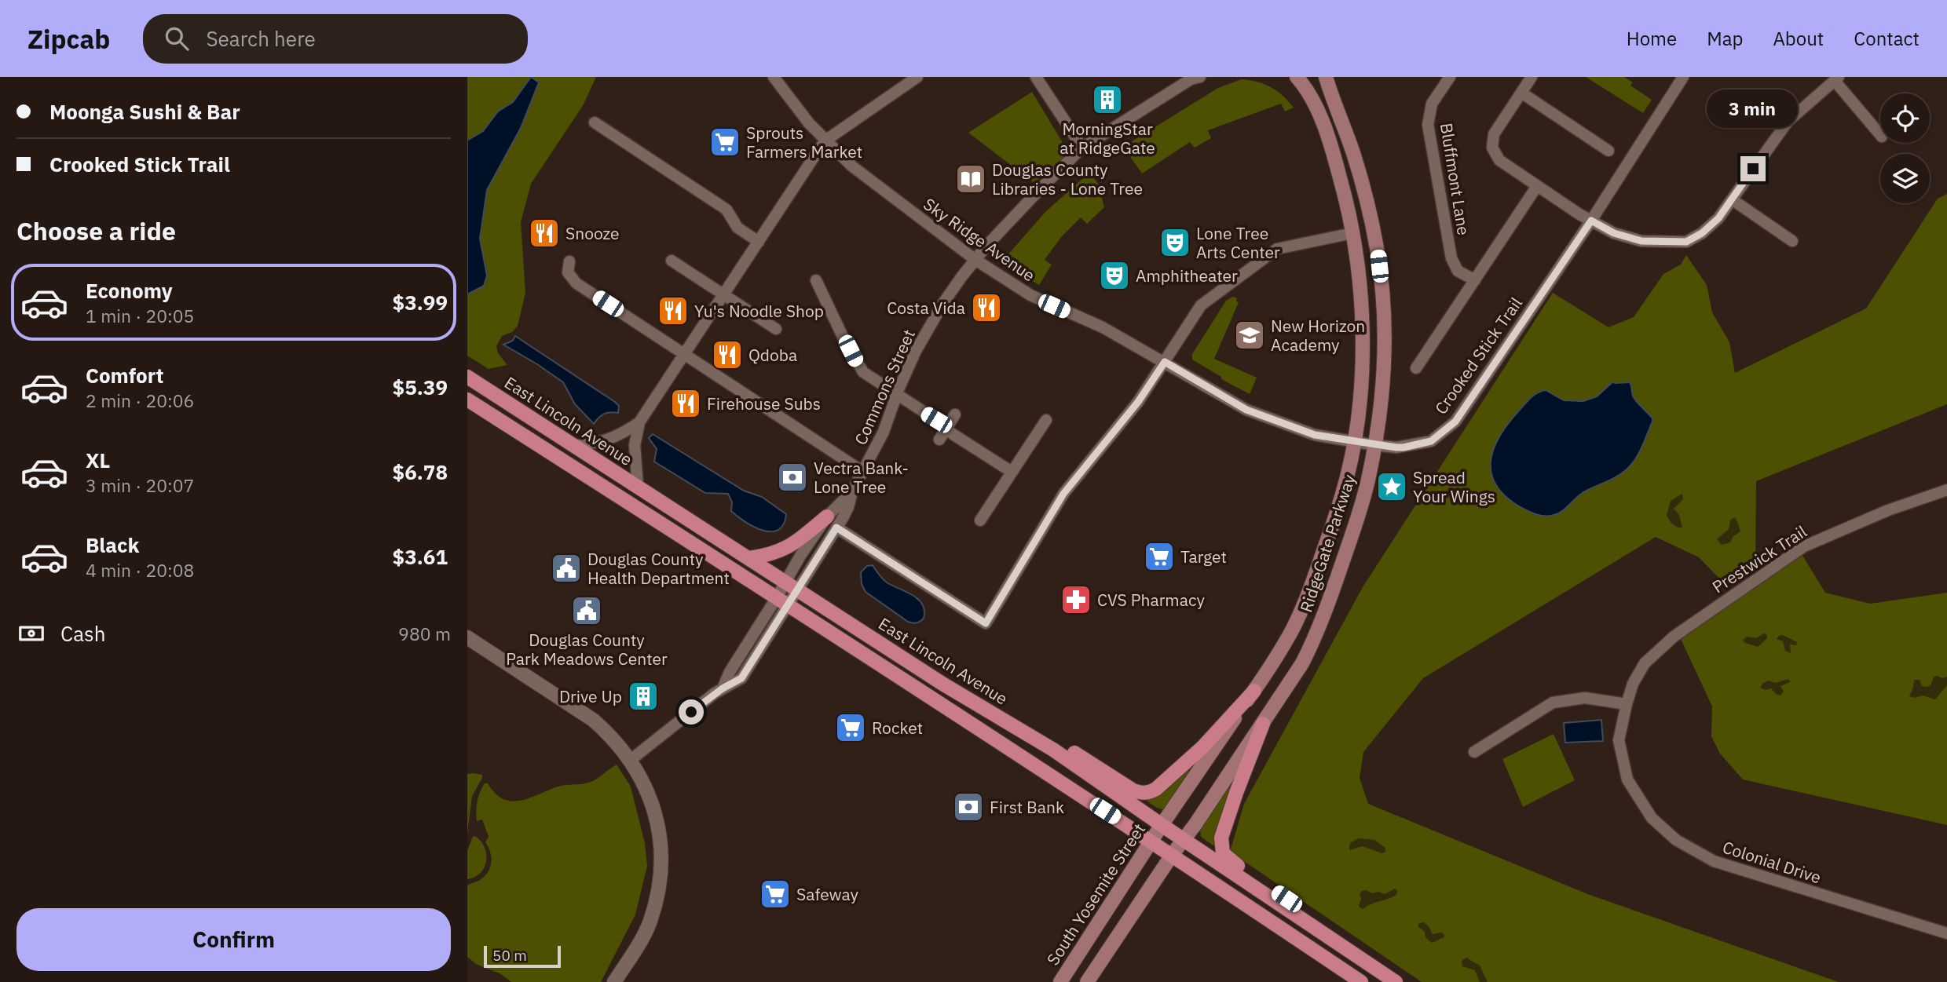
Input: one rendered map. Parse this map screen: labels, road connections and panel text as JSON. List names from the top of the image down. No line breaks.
{"streets":{"main road":["East Lincoln Avenue","RidgeGate Parkway","South Yosemite Street"],"street":["Bluffmont Lane","Sky Ridge Avenue","Crooked Stick Trail","Commons Street","Prestwick Trail","Colonial Drive"]},"crossings":[["Sky Ridge Avenue","Crooked Stick Trail"],["Sky Ridge Avenue","Commons Street"],["Sky Ridge Avenue","RidgeGate Parkway"],["Crooked Stick Trail","RidgeGate Parkway"],["Commons Street","East Lincoln Avenue"],["East Lincoln Avenue","RidgeGate Parkway"],["East Lincoln Avenue","South Yosemite Street"],["RidgeGate Parkway","South Yosemite Street"],["Prestwick Trail","Colonial Drive"]],"places":{"building":["MorningStar at RidgeGate","Drive Up"],"supermarket":["Sprouts Farmers Market","Target","Rocket","Safeway"],"library":["Douglas County Libraries - Lone Tree"],"restaurant":["Snooze","Costa Vida","Yu's Noodle Shop","Qdoba","Firehouse Subs"],"theatre":["Lone Tree Arts Center","Amphitheater"],"school or university":["New Horizon Academy"],"bank":["Vectra Bank- Lone Tree","First Bank"],"place":["Spread Your Wings"],"public building":["Douglas County Health Department","Douglas County Park Meadows Center"],"pharmacy":["CVS Pharmacy"]},"scale_bar":"50 m","page":{"header":"Zipcab","search":"Search here","nav":["Home","Map","About","Contact"],"banner":["Moonga Sushi & Bar","Crooked Stick Trail"],"bubble":"3 min","heading":"Choose a ride","list":[{"name":"Economy","note":"1 min · 20:05","value":"$3.99"},{"name":"Comfort","note":"2 min · 20:06","value":"$5.39"},{"name":"XL","note":"3 min · 20:07","value":"$6.78"},{"name":"Black","note":"4 min · 20:08","value":"$3.61"}],"pay":["Cash","980 m"],"buttons":"Confirm","scale":"50 m"}}
